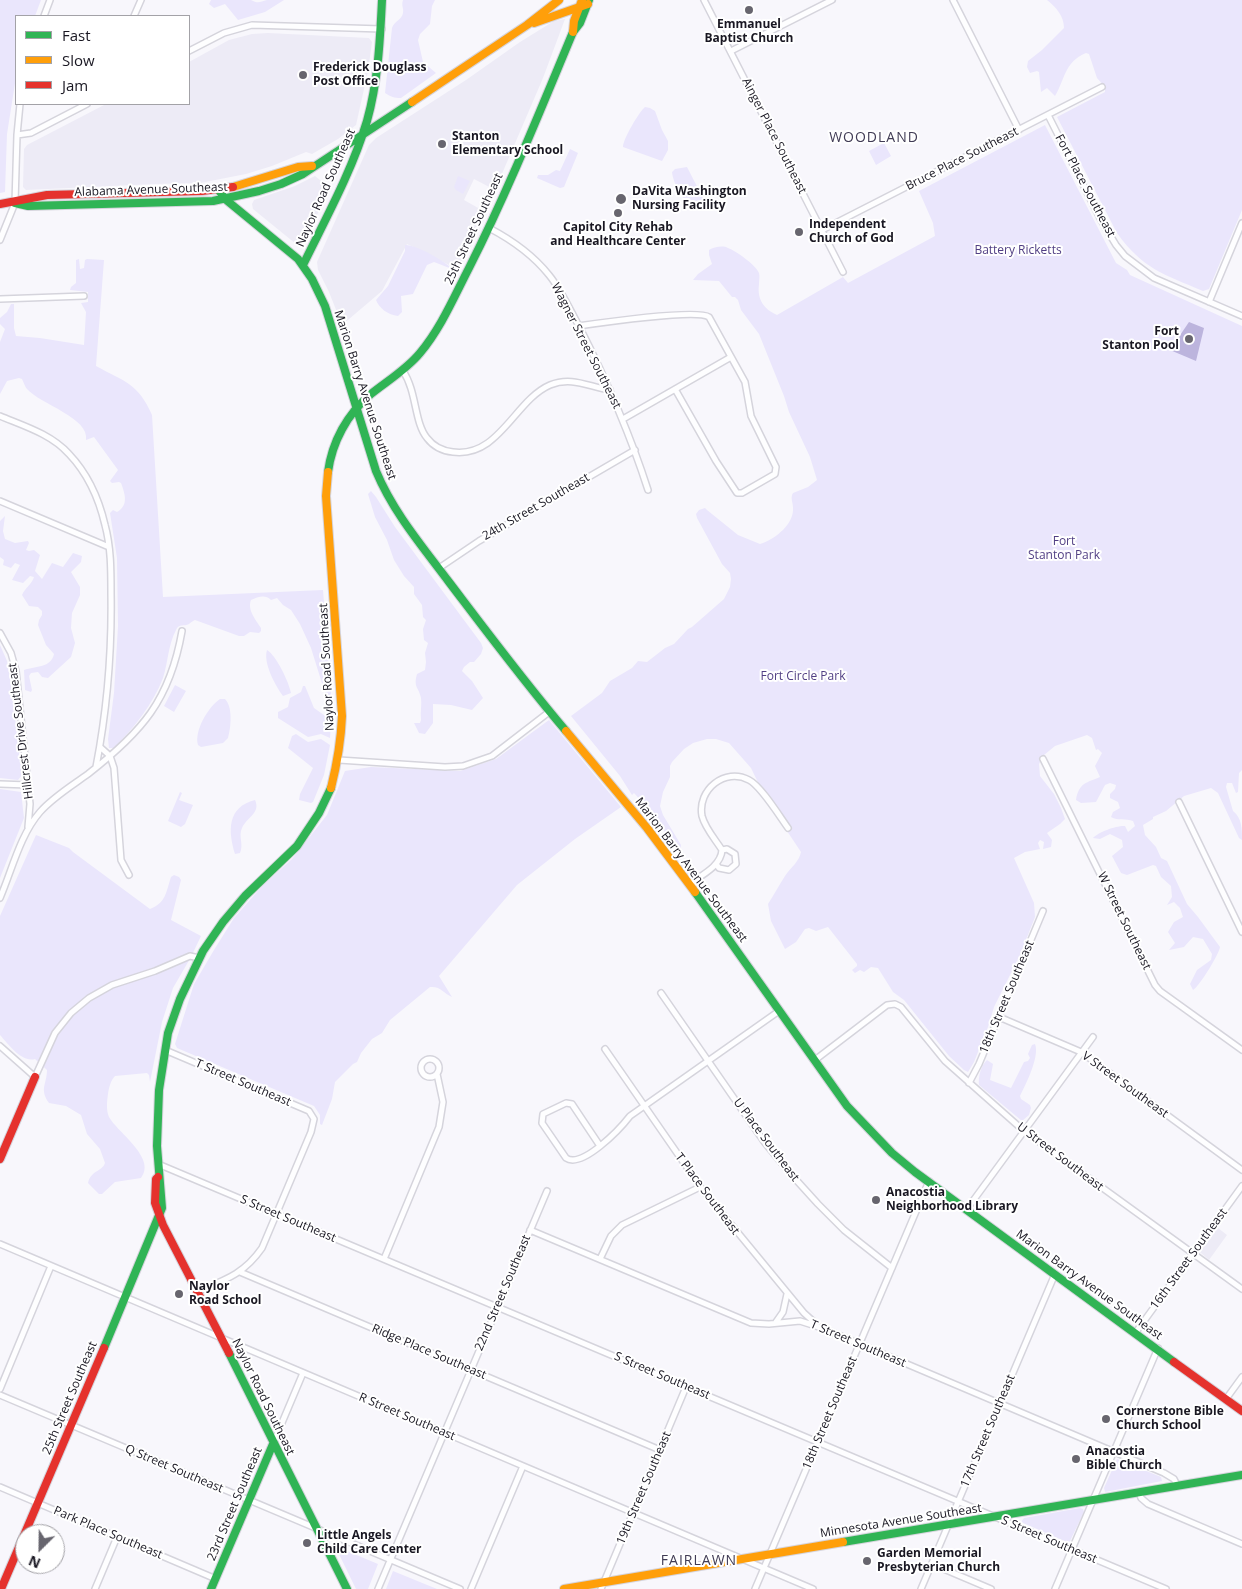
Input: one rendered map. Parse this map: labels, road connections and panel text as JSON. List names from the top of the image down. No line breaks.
{"streets":{"main road":["Naylor Road Southeast","Alabama Avenue Southeast","25th Street Southeast","Marion Barry Avenue Southeast","23rd Street Southeast","Minnesota Avenue Southeast"],"street":["Ainger Place Southeast","Bruce Place Southeast","Fort Place Southeast","Wagner Street Southeast","24th Street Southeast","Hillcrest Drive Southeast","W Street Southeast","18th Street Southeast","T Street Southeast","V Street Southeast","U Place Southeast","U Street Southeast","T Place Southeast","S Street Southeast","16th Street Southeast","22nd Street Southeast","Ridge Place Southeast","R Street Southeast","17th Street Southeast","Q Street Southeast","19th Street Southeast","Park Place Southeast"]},"crossings":[["Ainger Place Southeast","Bruce Place Southeast"],["Bruce Place Southeast","Fort Place Southeast"],["Naylor Road Southeast","Alabama Avenue Southeast"],["Naylor Road Southeast","25th Street Southeast"],["Naylor Road Southeast","Marion Barry Avenue Southeast"],["Naylor Road Southeast","T Street Southeast"],["Naylor Road Southeast","S Street Southeast"],["Naylor Road Southeast","R Street Southeast"],["Naylor Road Southeast","Q Street Southeast"],["Naylor Road Southeast","23rd Street Southeast"],["Alabama Avenue Southeast","25th Street Southeast"],["Alabama Avenue Southeast","Marion Barry Avenue Southeast"],["25th Street Southeast","Wagner Street Southeast"],["25th Street Southeast","Marion Barry Avenue Southeast"],["25th Street Southeast","R Street Southeast"],["25th Street Southeast","Q Street Southeast"],["25th Street Southeast","Park Place Southeast"],["Wagner Street Southeast","24th Street Southeast"],["Marion Barry Avenue Southeast","24th Street Southeast"],["Marion Barry Avenue Southeast","18th Street Southeast"],["Marion Barry Avenue Southeast","U Street Southeast"],["Marion Barry Avenue Southeast","16th Street Southeast"],["Marion Barry Avenue Southeast","17th Street Southeast"],["18th Street Southeast","T Street Southeast"],["18th Street Southeast","V Street Southeast"],["18th Street Southeast","U Place Southeast"],["18th Street Southeast","U Street Southeast"],["18th Street Southeast","S Street Southeast"],["18th Street Southeast","R Street Southeast"],["18th Street Southeast","Minnesota Avenue Southeast"],["T Street Southeast","T Place Southeast"],["T Street Southeast","S Street Southeast"],["T Street Southeast","22nd Street Southeast"],["T Street Southeast","17th Street Southeast"],["T Street Southeast","Minnesota Avenue Southeast"],["U Street Southeast","16th Street Southeast"],["S Street Southeast","22nd Street Southeast"],["S Street Southeast","17th Street Southeast"],["S Street Southeast","19th Street Southeast"],["S Street Southeast","Minnesota Avenue Southeast"],["22nd Street Southeast","Ridge Place Southeast"],["22nd Street Southeast","R Street Southeast"],["22nd Street Southeast","Q Street Southeast"],["Ridge Place Southeast","19th Street Southeast"],["R Street Southeast","19th Street Southeast"],["R Street Southeast","23rd Street Southeast"],["R Street Southeast","Minnesota Avenue Southeast"],["17th Street Southeast","Minnesota Avenue Southeast"],["Q Street Southeast","23rd Street Southeast"],["19th Street Southeast","Minnesota Avenue Southeast"],["23rd Street Southeast","Park Place Southeast"]],"districts":["WOODLAND","FAIRLAWN"],"parks":["Battery Ricketts","Fort Stanton Park","Fort Circle Park"],"places":["Emmanuel Baptist Church","Frederick Douglass Post Office","Stanton Elementary School","DaVita Washington Nursing Facility","Capitol City Rehab and Healthcare Center","Independent Church of God","Fort Stanton Pool","Anacostia Neighborhood Library","Naylor Road School","Cornerstone Bible Church School","Anacostia Bible Church","Little Angels Child Care Center","Garden Memorial Presbyterian Church"],"legend":["Fast","Slow","Jam"],"north":"bottom left"}
